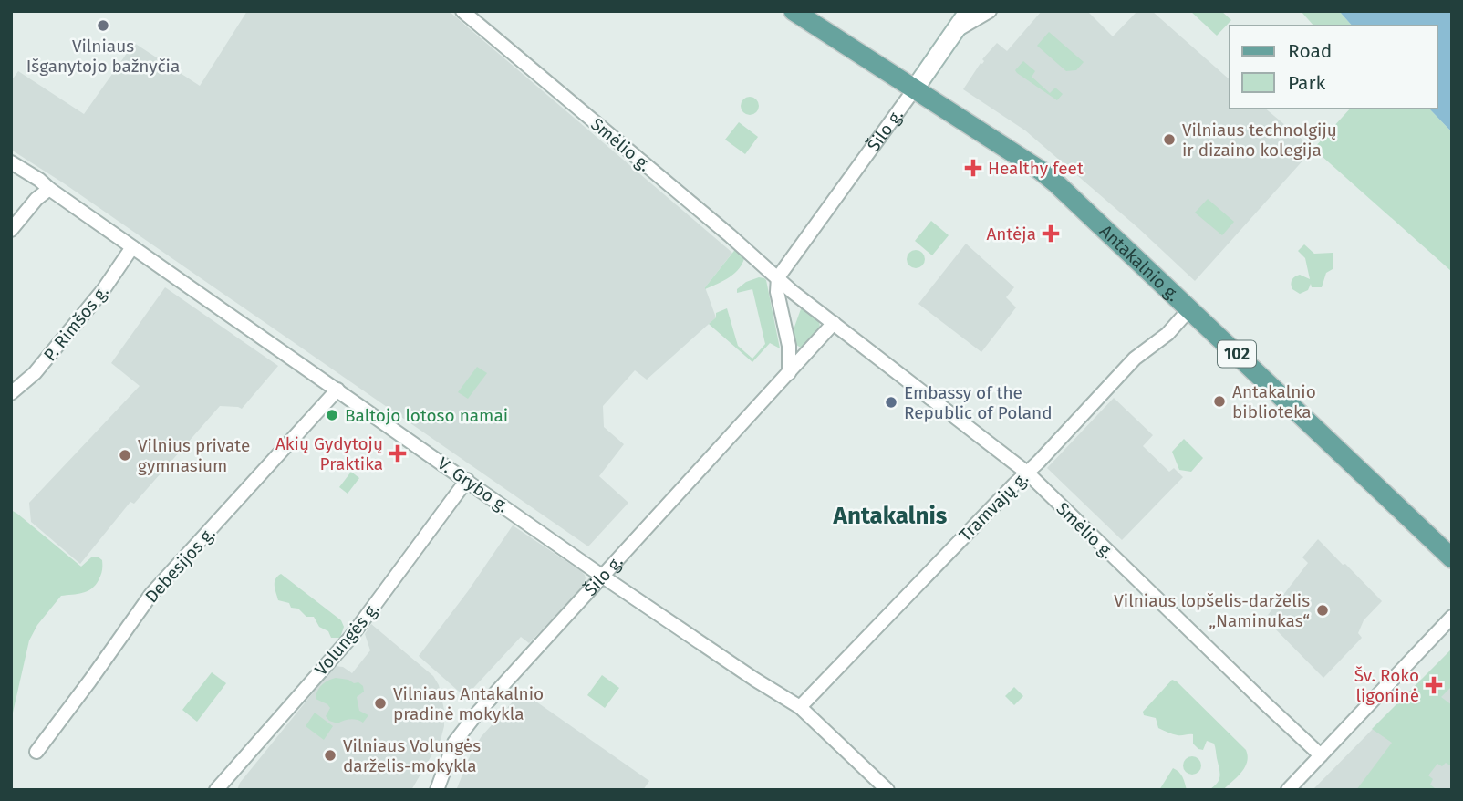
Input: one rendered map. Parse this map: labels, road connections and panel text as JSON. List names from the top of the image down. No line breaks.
{"streets":{"main road":["Šilo g.","Antakalnio g.","102"],"street":["Smėlio g.","P. Rimšos g.","V. Grybo g.","Tramvajų g.","Debesijos g.","Volungės g."]},"crossings":[["Šilo g.","Smėlio g."],["Šilo g.","Antakalnio g."],["Šilo g.","V. Grybo g."],["Smėlio g.","Tramvajų g."],["Antakalnio g.","Tramvajų g."],["P. Rimšos g.","V. Grybo g."],["V. Grybo g.","Tramvajų g."],["V. Grybo g.","Debesijos g."],["V. Grybo g.","Volungės g."]],"districts":["Antakalnis"],"places":{"other":["Vilniaus Išganytojo bažnyčia","Vilniaus technolgijų ir dizaino kolegija","Antakalnio biblioteka","Embassy of the Republic of Poland","Baltojo lotoso namai","Vilnius private gymnasium","Vilniaus lopšelis-darželis „Naminukas“","Vilniaus Antakalnio pradinė mokykla","Vilniaus Volungės darželis-mokykla"],"health":["Healthy feet","Antėja","Akių Gydytojų Praktika","Šv. Roko ligoninė"]},"legend":["Road","Park"]}
